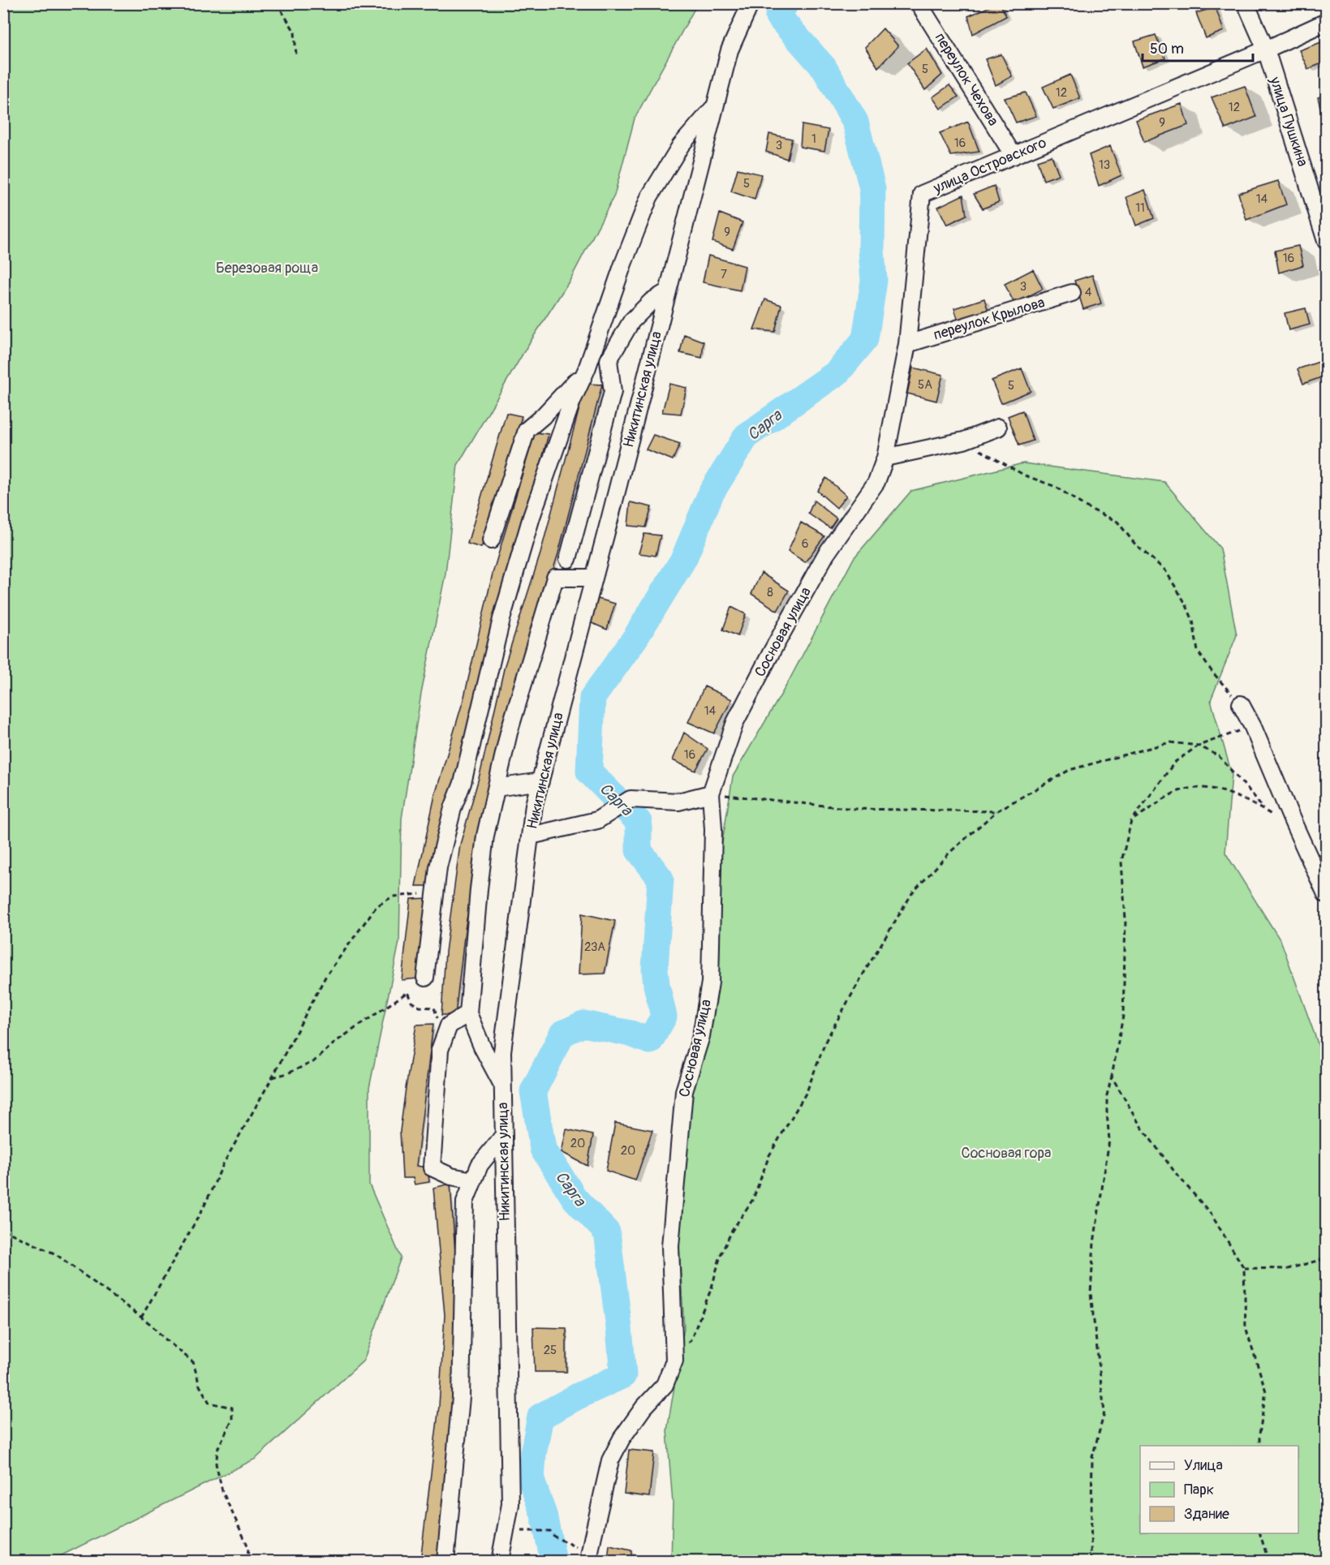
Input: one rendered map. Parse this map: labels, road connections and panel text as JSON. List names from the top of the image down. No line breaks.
{"streets":{"street":["переулок Чехова","улица Пушкина","улица Островского","переулок Крылова","Никитинская улица","Сосновая улица"]},"crossings":[["переулок Чехова","улица Островского"],["улица Пушкина","улица Островского"],["улица Островского","переулок Крылова"],["улица Островского","Сосновая улица"]],"water":["Сарга"],"parks":["Березовая роща","Сосновая гора"],"house_numbers":["5","12","12","9","1","16","3","13","5","14","11","9","16","7","3","4","5А","5","6","8","14","16","23А","20","20","25"],"legend":["Улица","Парк","Здание"],"scale_bar":"50 m"}
